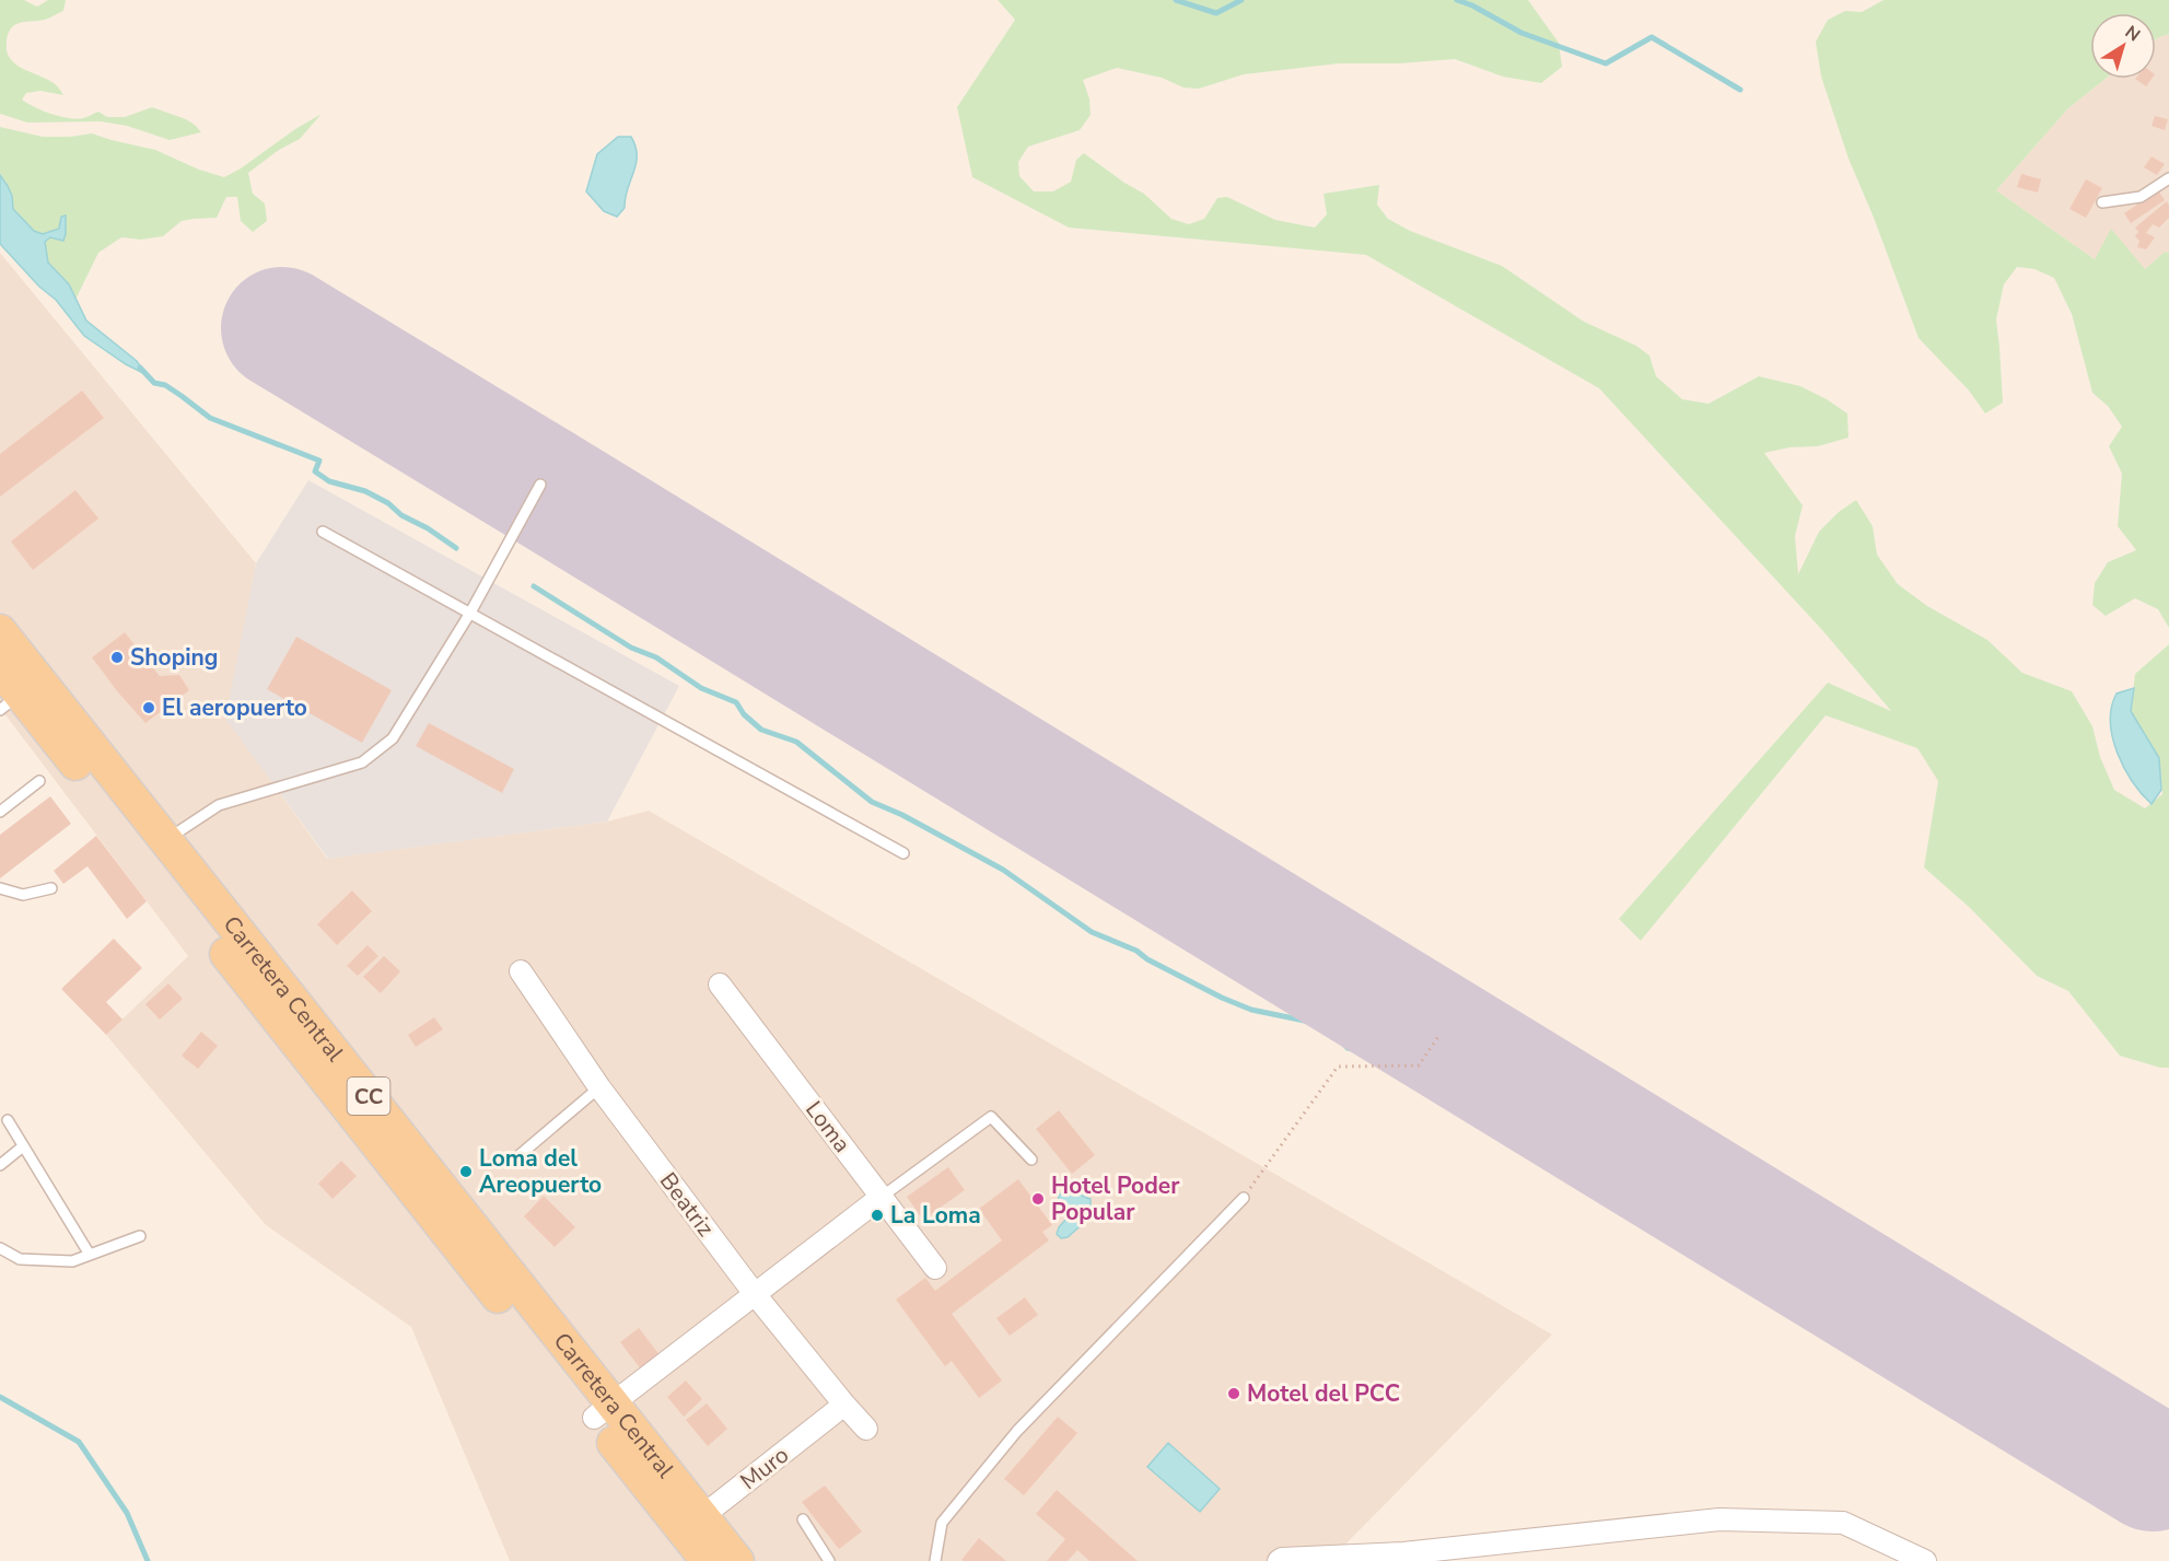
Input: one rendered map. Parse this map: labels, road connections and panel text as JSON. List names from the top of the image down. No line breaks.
{"streets":{"main road":["Carretera Central","CC"],"street":["Loma","Beatriz","Muro"]},"crossings":[["Carretera Central","Muro"],["Beatriz","Muro"]],"places":["Shoping","El aeropuerto","Loma del Areopuerto","Hotel Poder Popular","La Loma","Motel del PCC"],"north":"top right"}
